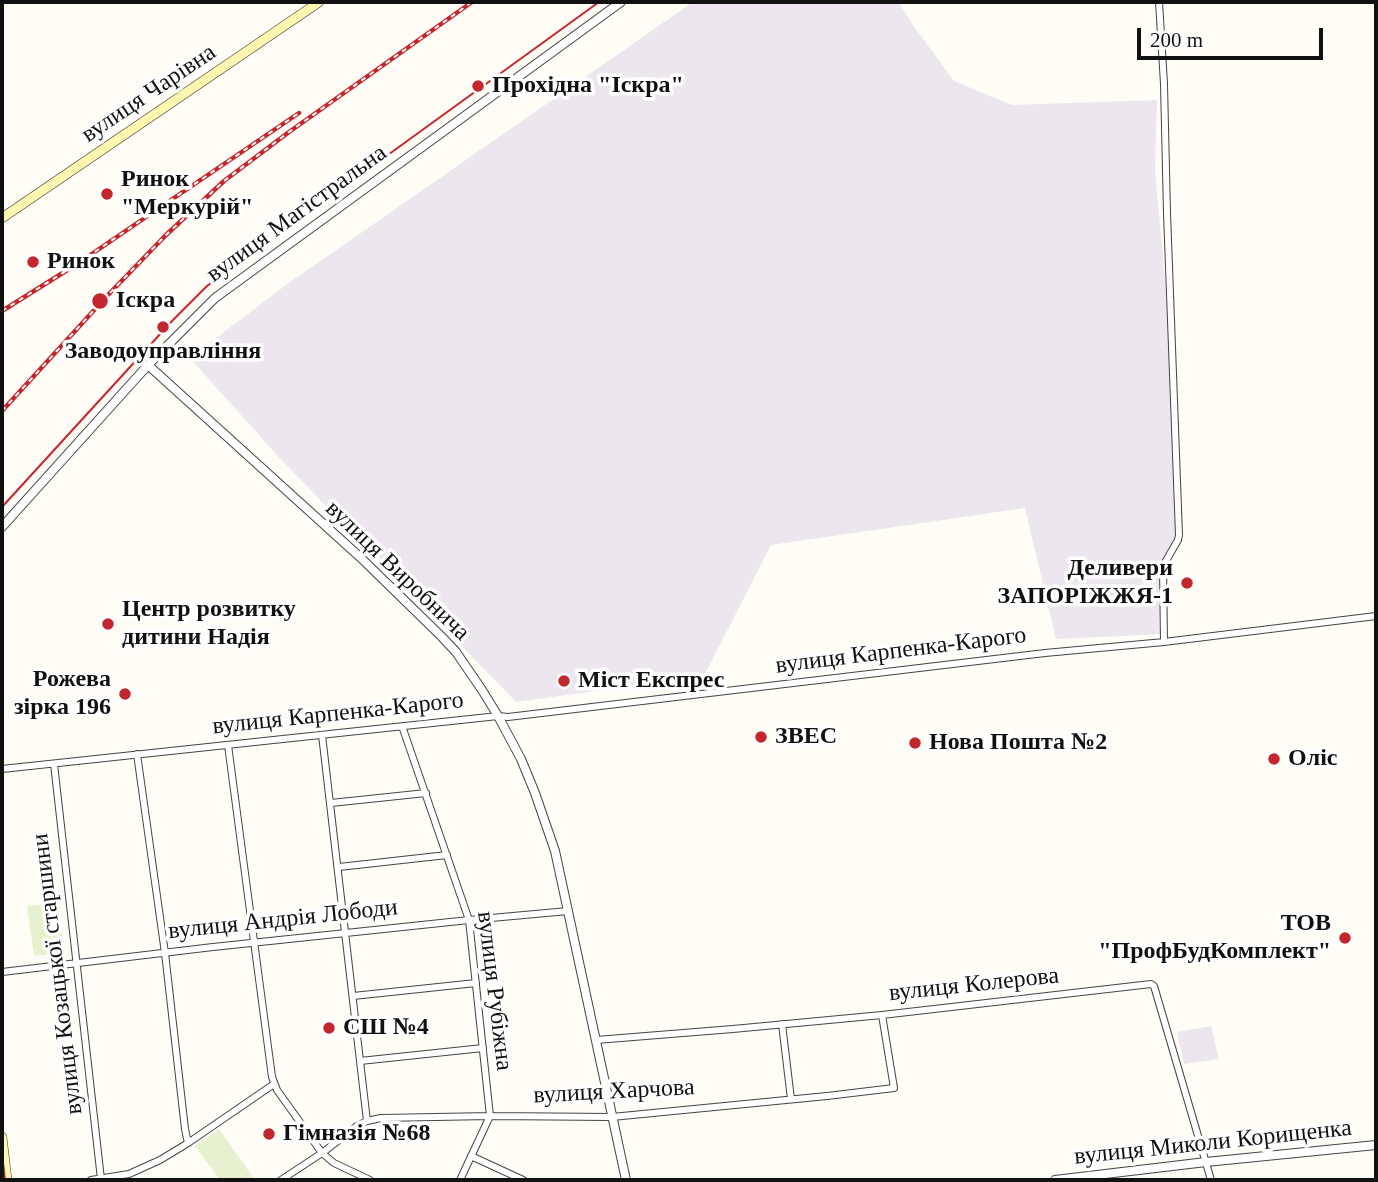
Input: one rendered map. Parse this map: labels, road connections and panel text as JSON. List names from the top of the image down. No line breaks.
{"streets":{"main road":["вулиця Чарівна"],"street":["вулиця Магістральна","вулиця Виробнича","вулиця Карпенка-Карого","вулиця Андрія Лободи","вулиця Козацької старшини","вулиця Колерова","вулиця Рубіжна","вулиця Харчова","вулиця Миколи Корищенка"]},"crossings":[["вулиця Магістральна","вулиця Виробнича"],["вулиця Виробнича","вулиця Карпенка-Карого"],["вулиця Виробнича","вулиця Андрія Лободи"],["вулиця Виробнича","вулиця Колерова"],["вулиця Виробнича","вулиця Харчова"],["вулиця Карпенка-Карого","вулиця Козацької старшини"],["вулиця Карпенка-Карого","вулиця Рубіжна"],["вулиця Андрія Лободи","вулиця Козацької старшини"],["вулиця Андрія Лободи","вулиця Рубіжна"],["вулиця Колерова","вулиця Харчова"],["вулиця Колерова","вулиця Миколи Корищенка"],["вулиця Рубіжна","вулиця Харчова"]],"places":["Прохідна \"Іскра\"","Ринок \"Меркурій\"","Ринок","Іскра","Заводоуправління","Деливери ЗАПОРІЖЖЯ-1","Центр розвитку дитини Надія","Мiст Експрес","Рожева зірка 196","ЗВЕС","Нова Пошта №2","Оліс","ТОВ \"ПрофБудКомплект\"","СШ №4","Гімназія №68"],"scale_bar":"200 m"}
